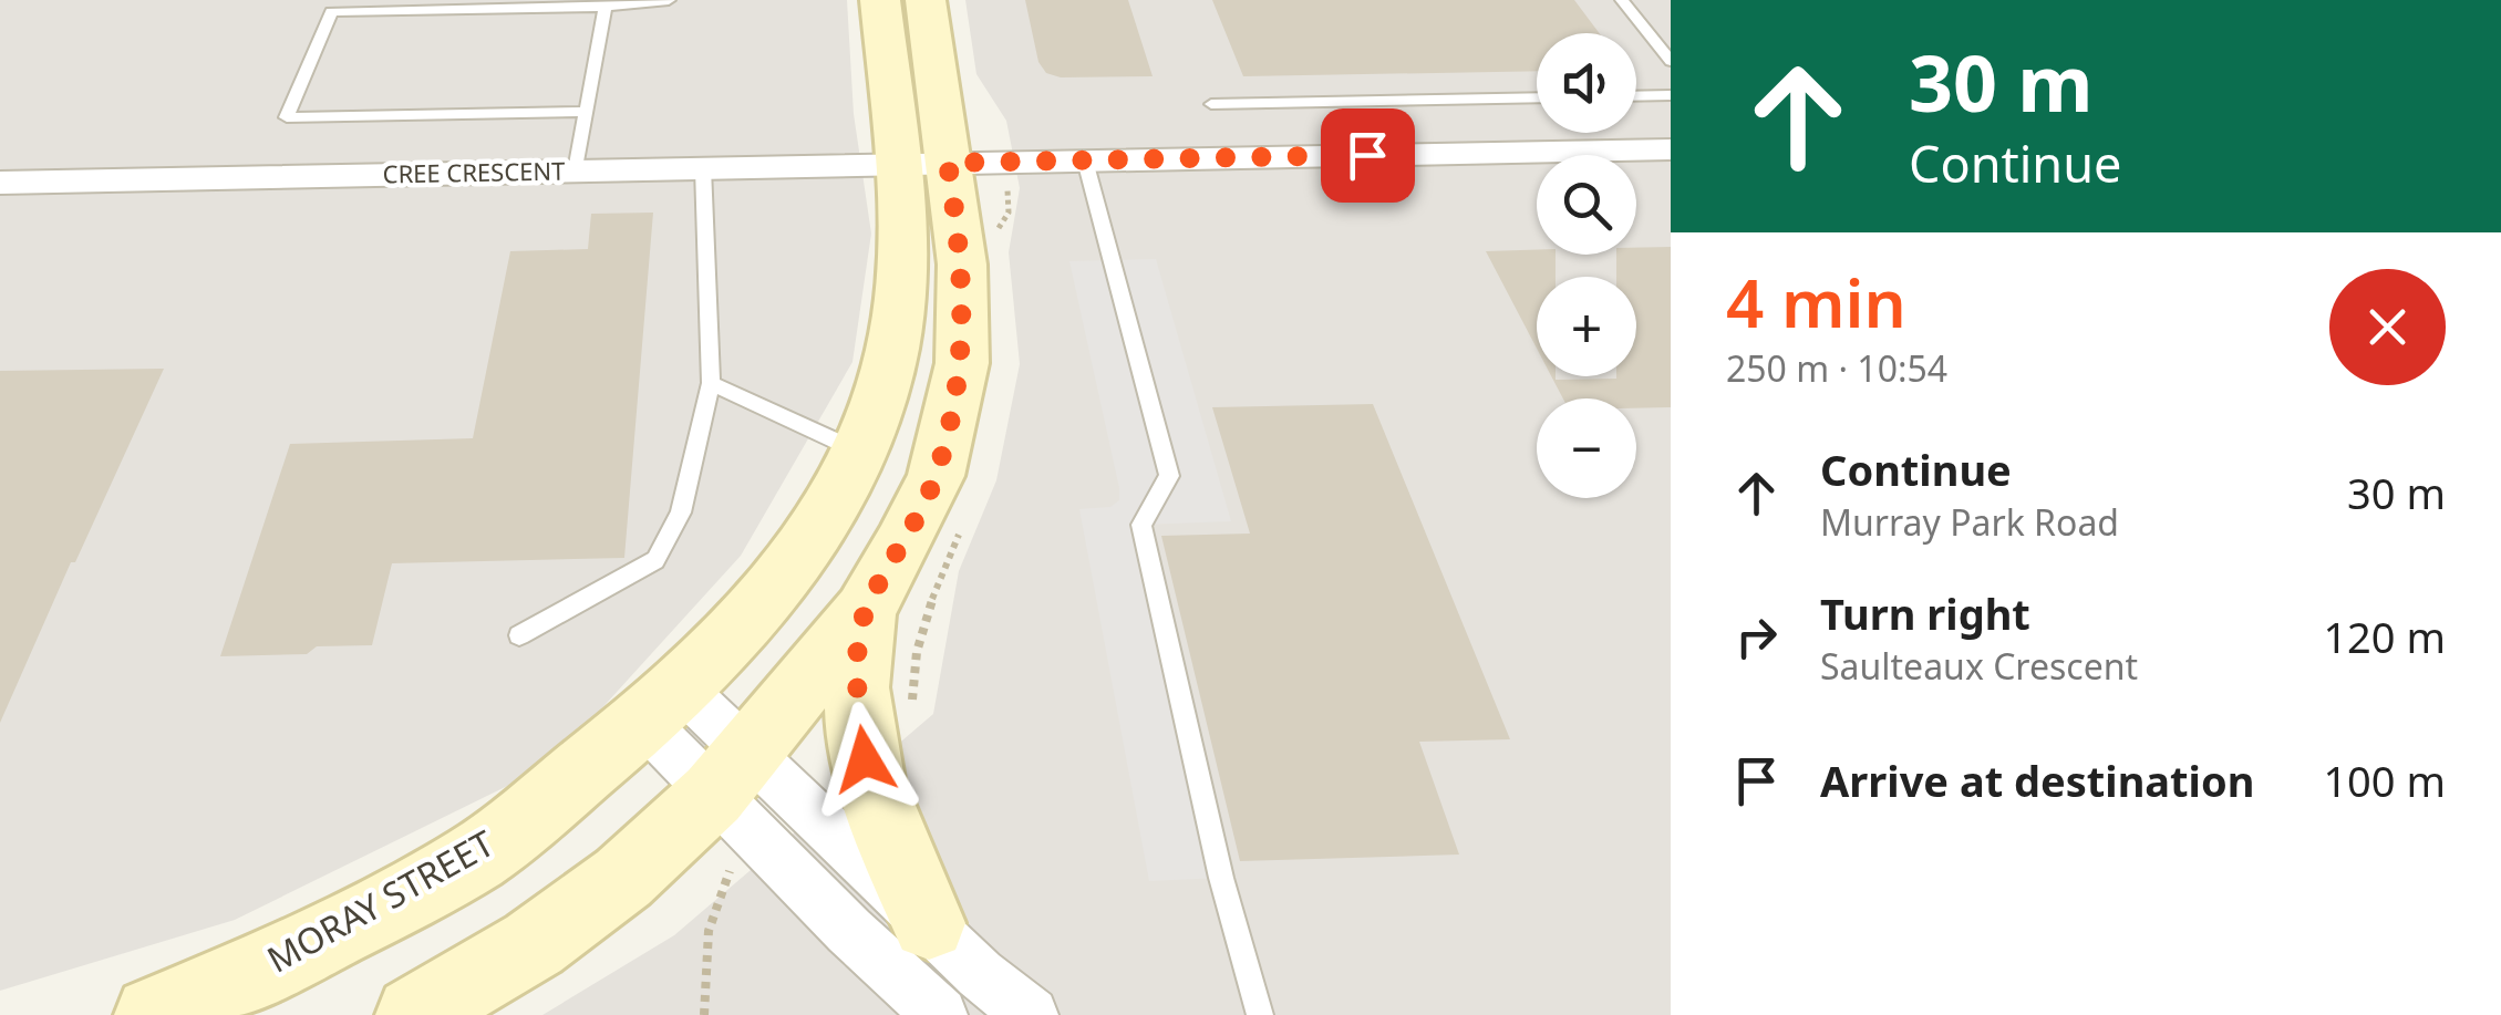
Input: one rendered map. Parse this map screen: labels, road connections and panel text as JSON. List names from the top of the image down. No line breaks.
{"streets":{"street":["CREE CRESCENT","MORAY STREET"]},"crossings":[["CREE CRESCENT","MORAY STREET"]],"page":{"turn":["30 m","Continue"],"map_buttons":["+","−"],"heading":["4 min","250 m · 10:54"],"list":[{"name":"Continue","note":"Murray Park Road","value":"30 m"},{"name":"Turn right","note":"Saulteaux Crescent","value":"120 m"},{"name":"Arrive at destination","value":"100 m"}]}}
